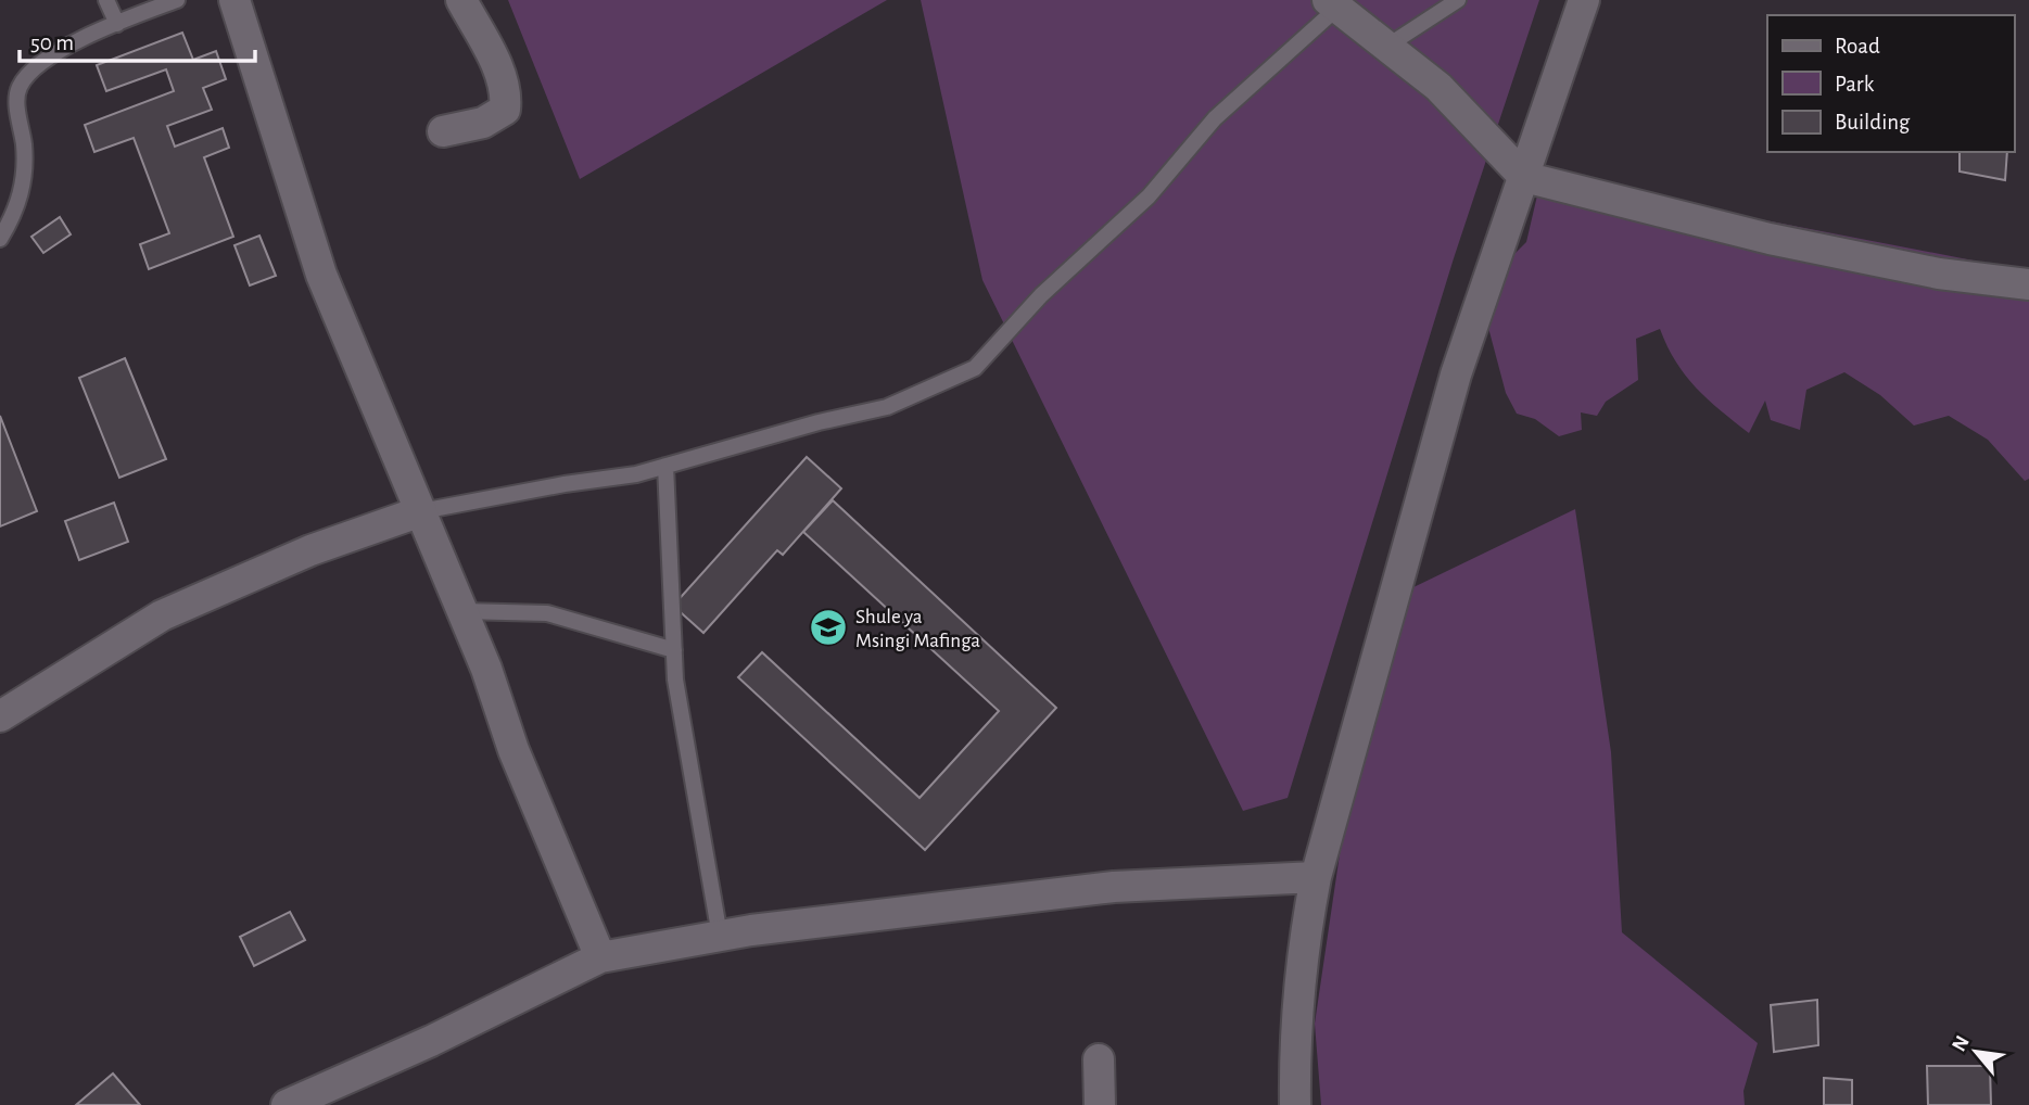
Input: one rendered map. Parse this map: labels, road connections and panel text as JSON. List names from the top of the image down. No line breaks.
{"places":{"school or university":["Shule ya Msingi Mafinga"]},"legend":["Road","Park","Building"],"scale_bar":"50 m","north":"top left"}
